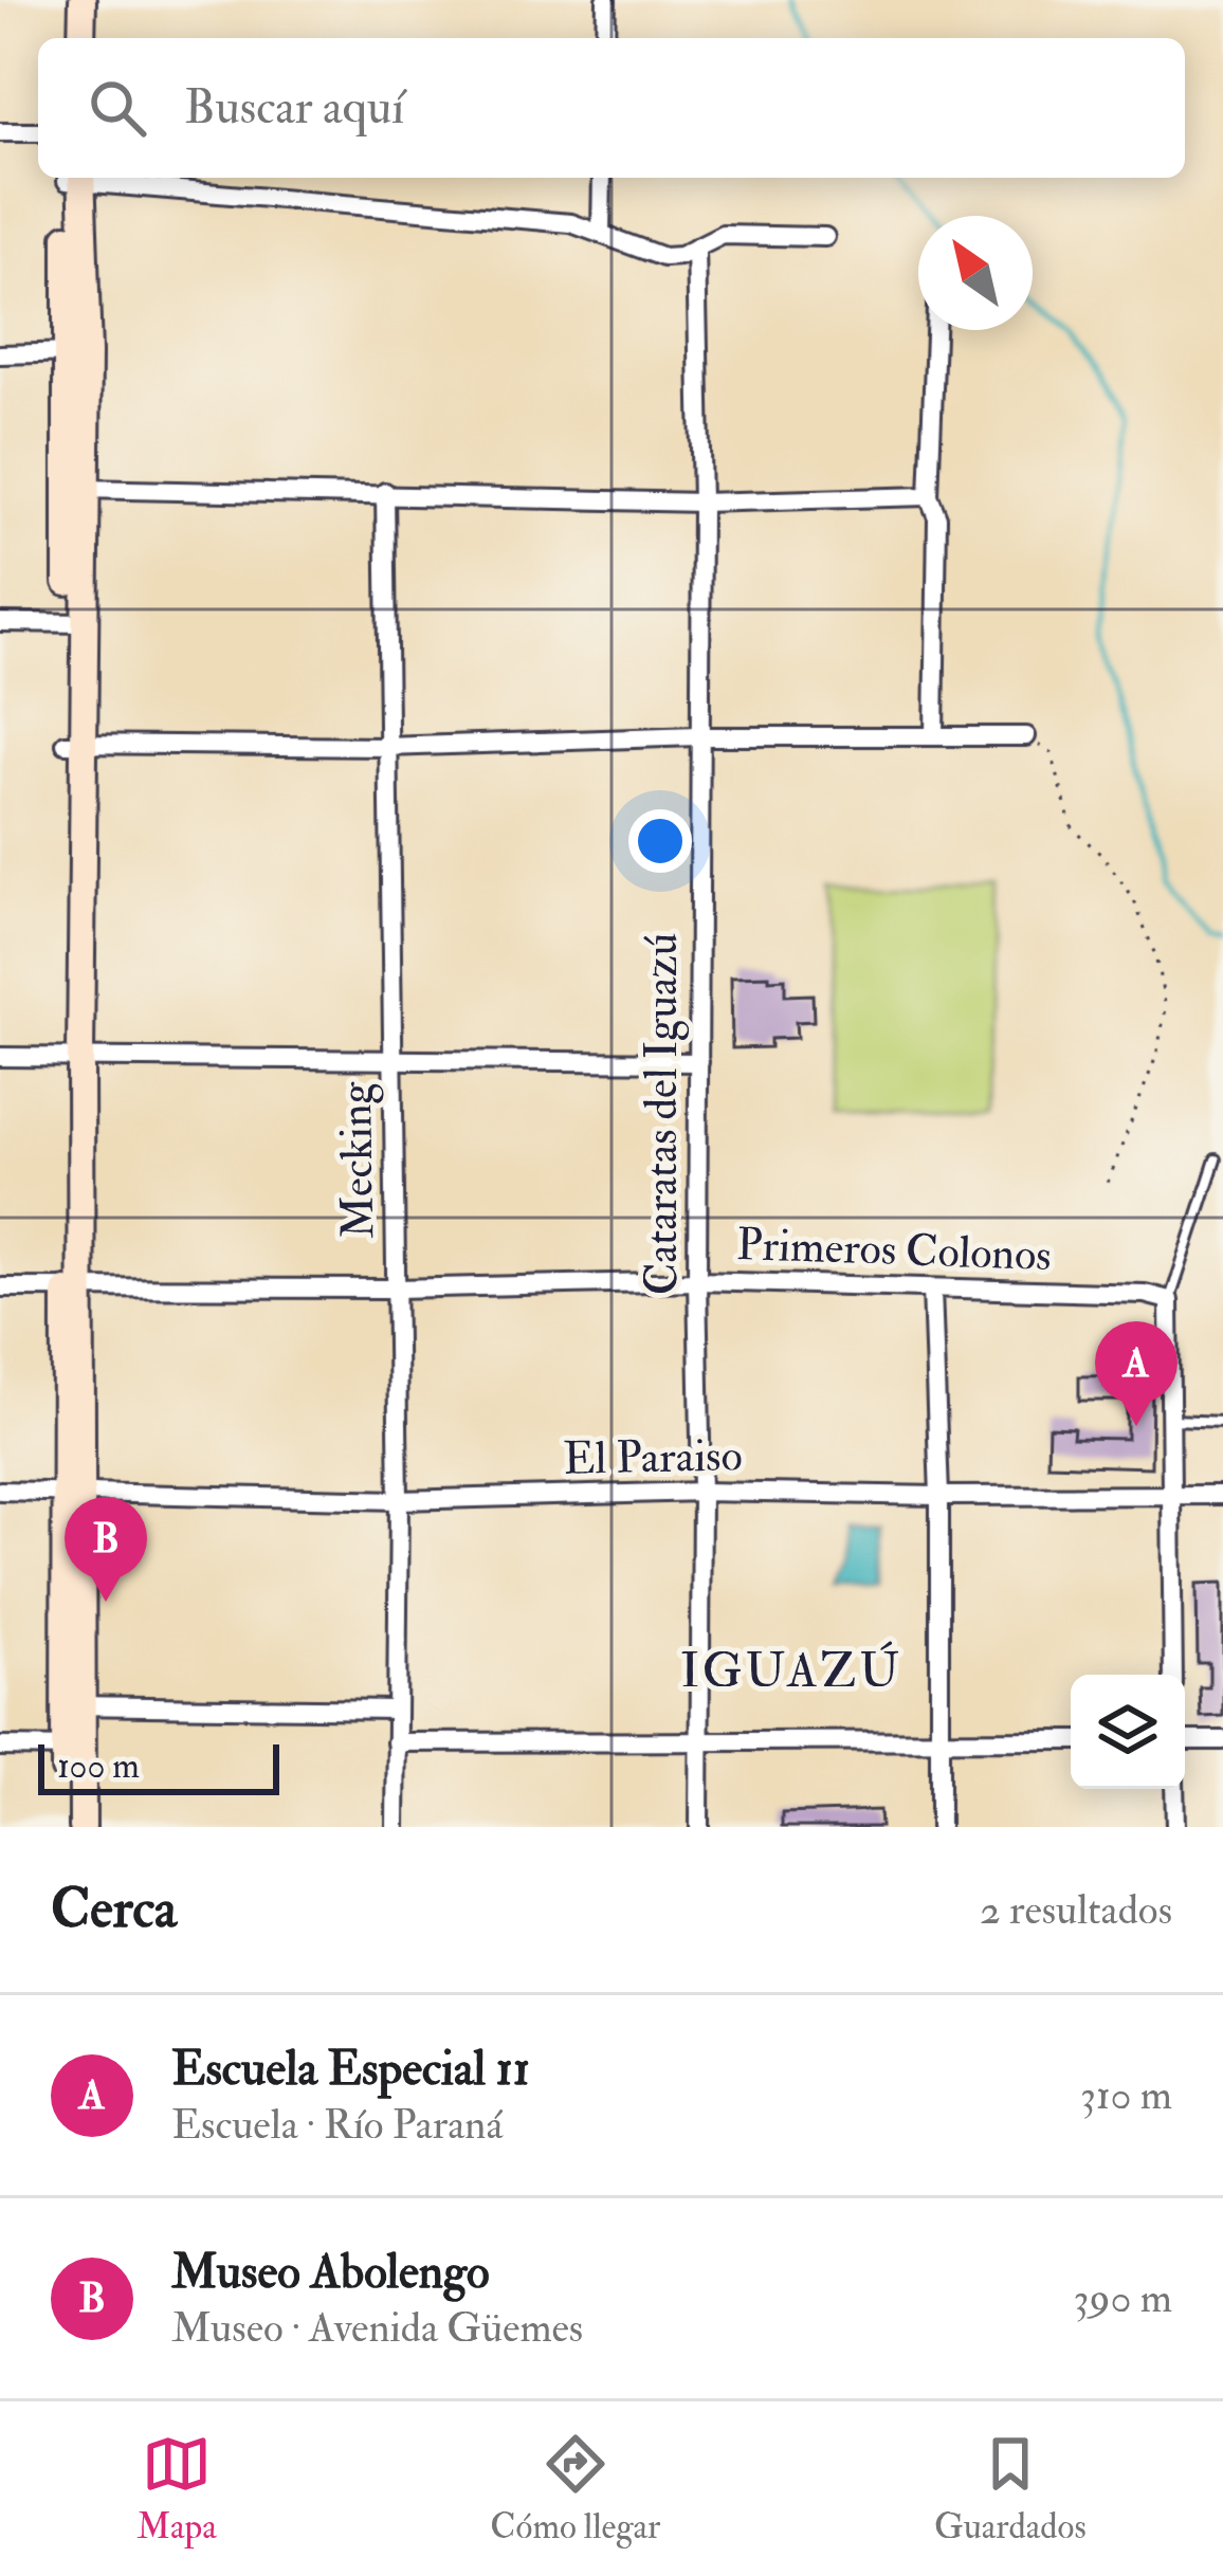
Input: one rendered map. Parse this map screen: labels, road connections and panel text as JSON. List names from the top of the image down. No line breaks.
{"streets":{"street":["Cataratas del Iguazú","Mecking","Primeros Colonos","El Paraiso"]},"crossings":[["Cataratas del Iguazú","Primeros Colonos"],["Cataratas del Iguazú","El Paraiso"],["Mecking","Primeros Colonos"],["Mecking","El Paraiso"]],"districts":["IGUAZÚ"],"scale_bar":"100 m","north":"top left","page":{"search":"Buscar aquí","pins":["A","B"],"scale":"100 m","heading":["Cerca","2 resultados"],"list":[{"mark":"A","name":"Escuela Especial 11","note":"Escuela · Río Paraná","value":"310 m"},{"mark":"B","name":"Museo Abolengo","note":"Museo · Avenida Güemes","value":"390 m"}],"nav":["Mapa","Cómo llegar","Guardados"]}}
